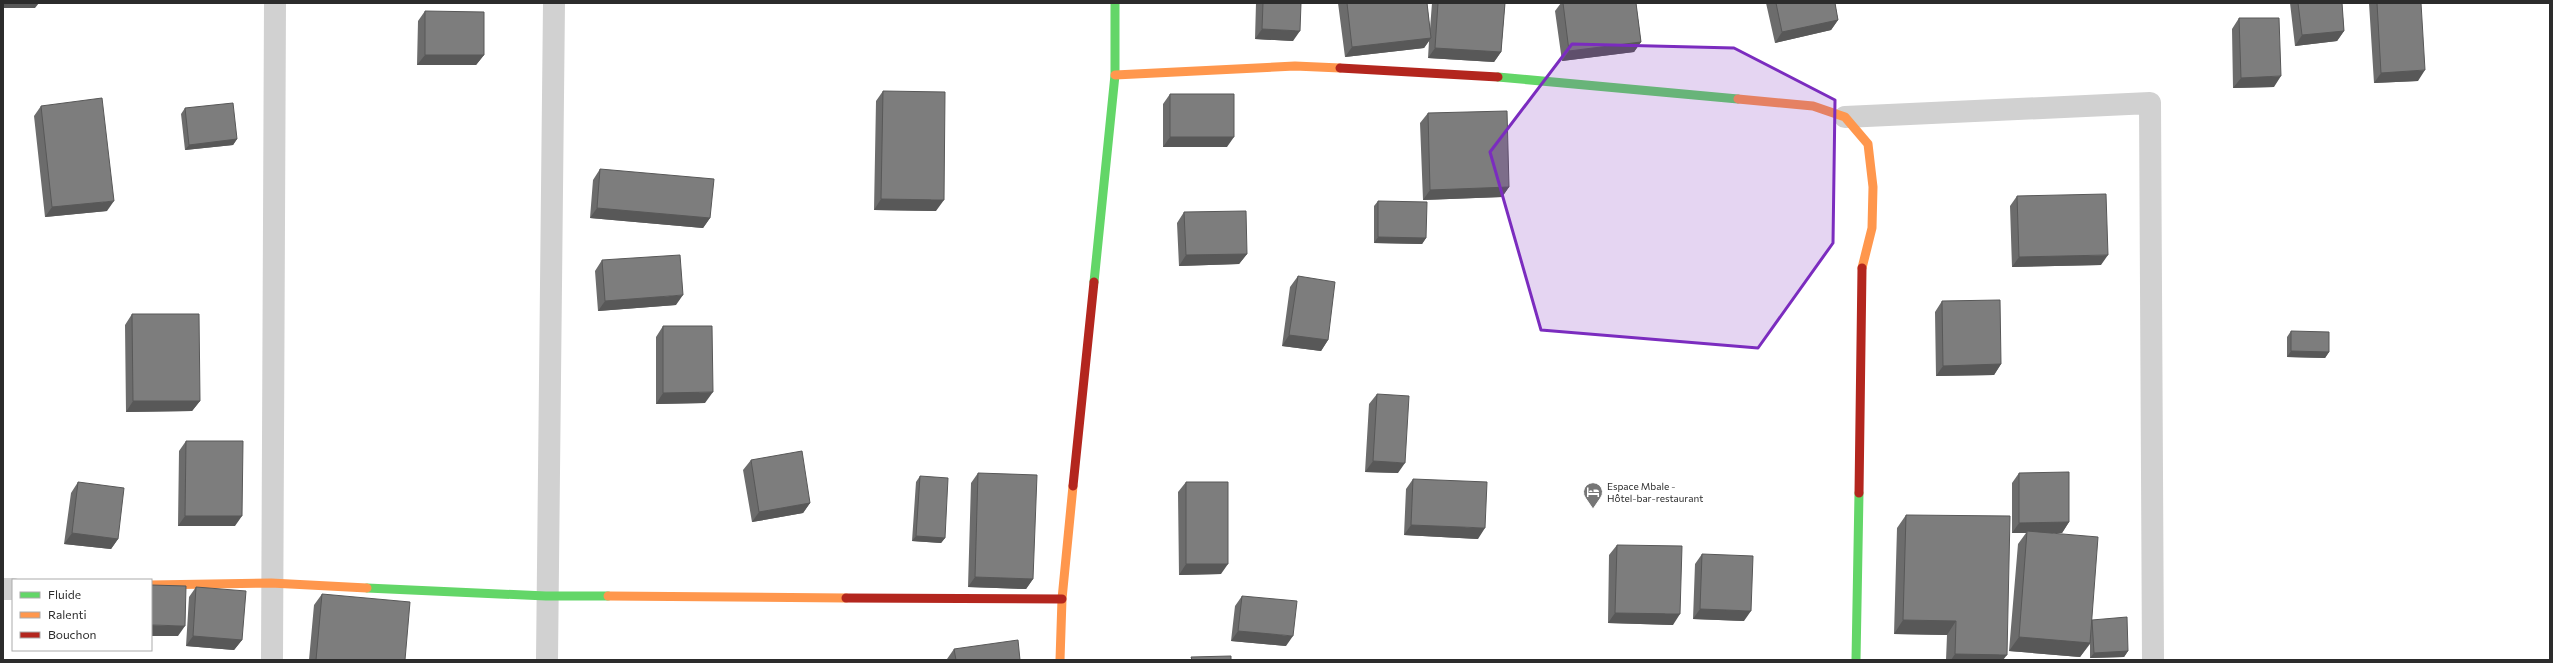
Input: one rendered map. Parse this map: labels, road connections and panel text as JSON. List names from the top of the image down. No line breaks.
{"places":{"hotel":["Espace Mbale - Hôtel-bar-restaurant"]},"legend":["Fluide","Ralenti","Bouchon"]}
